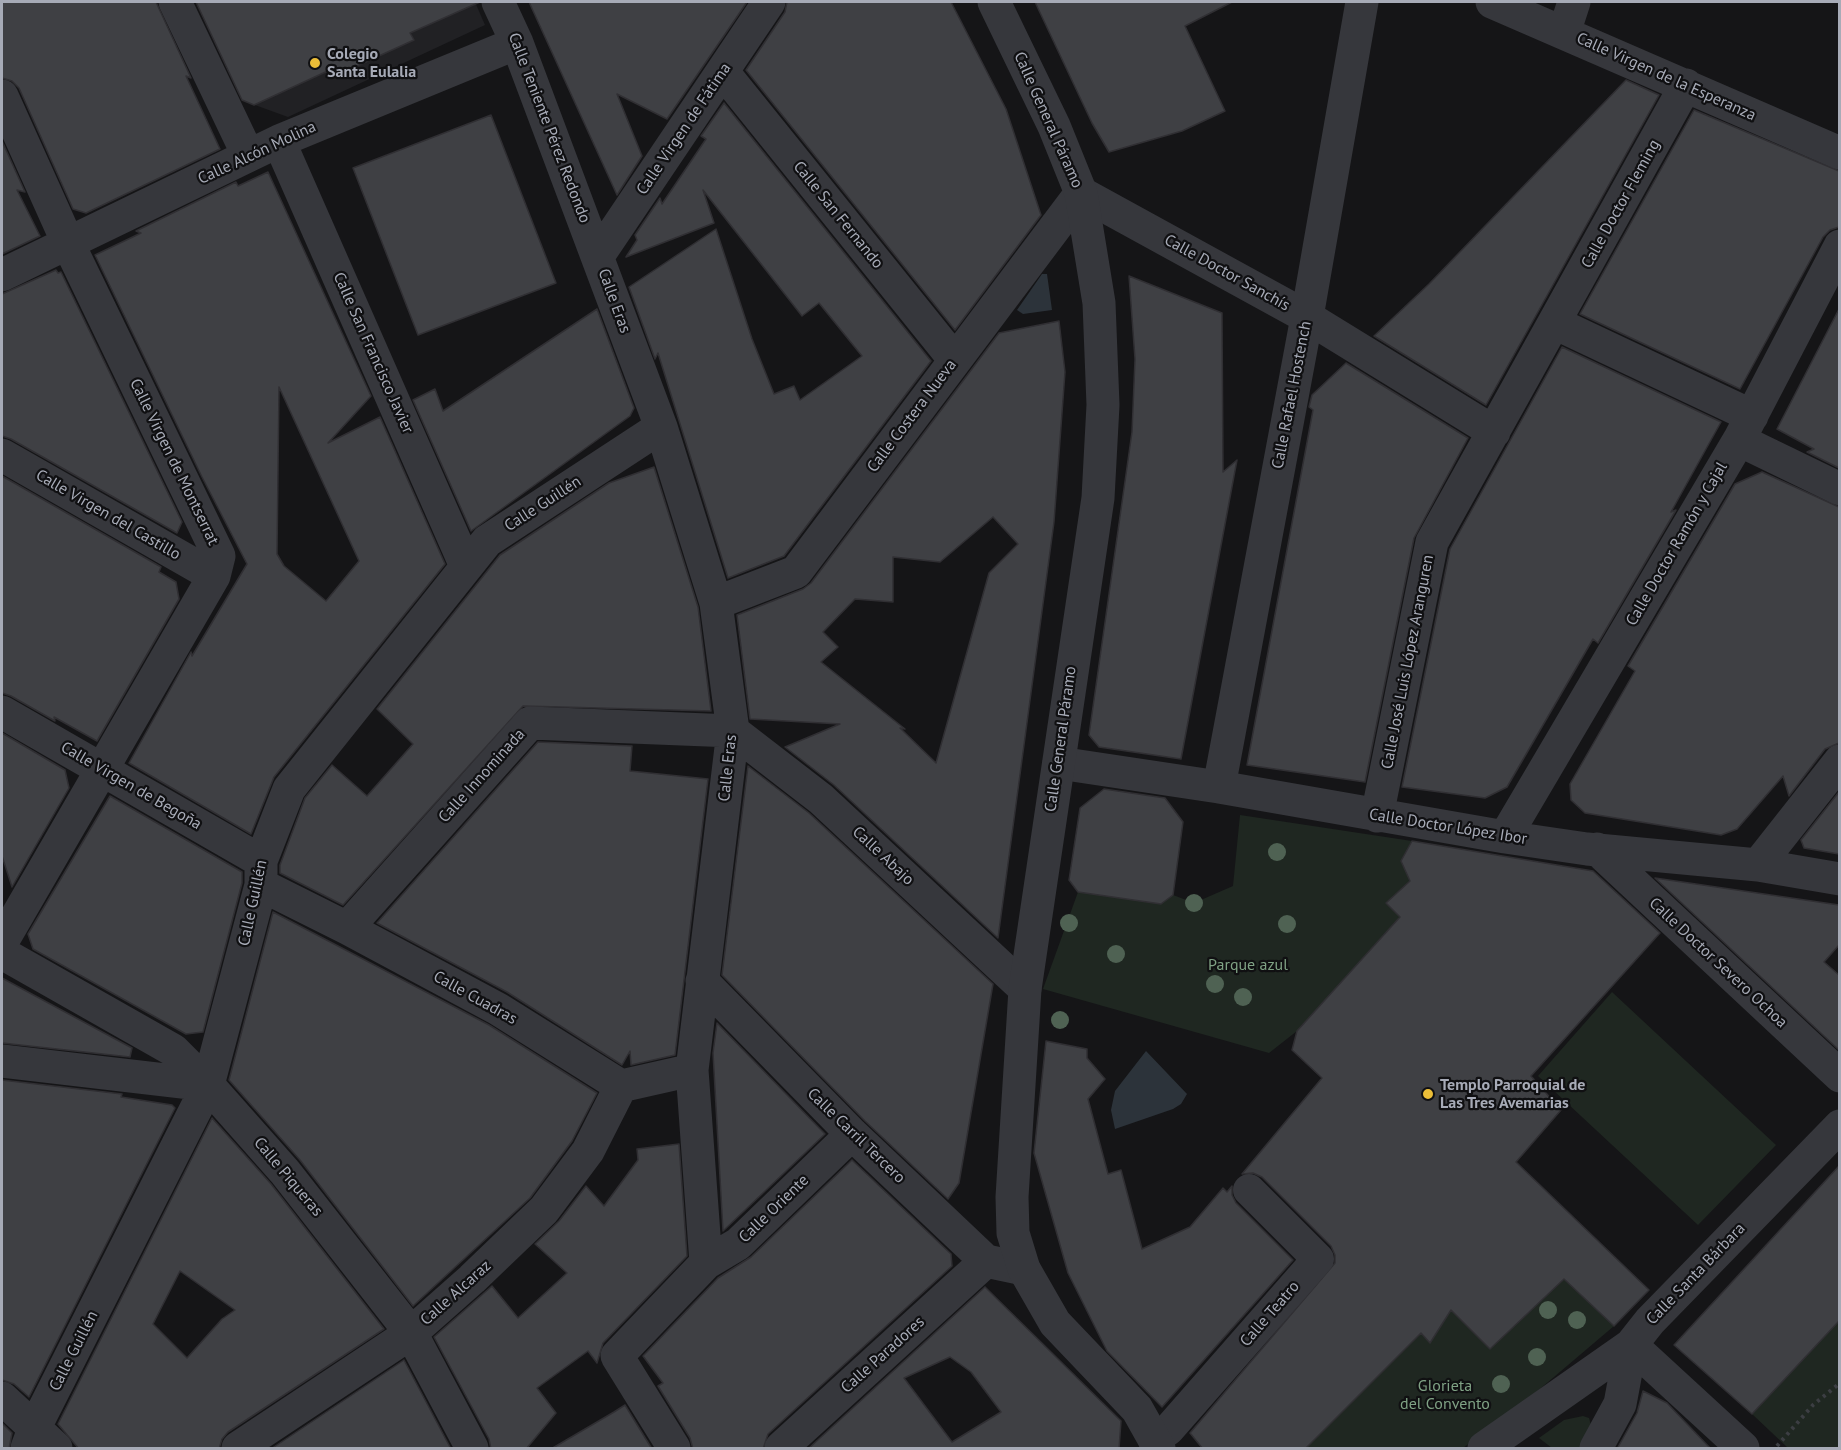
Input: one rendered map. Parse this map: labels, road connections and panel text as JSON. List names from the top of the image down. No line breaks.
{"streets":{"street":["Calle Virgen de la Esperanza","Calle General Páramo","Calle Teniente Pérez Redondo","Calle Virgen de Fátima","Calle Alcón Molina","Calle Doctor Fleming","Calle San Fernando","Calle Doctor Sanchís","Calle Eras","Calle San Francisco Javier","Calle Rafael Hostench","Calle Costera Nueva","Calle Virgen de Montserrat","Calle Guillén","Calle Virgen del Castillo","Calle Doctor Ramón y Cajal","Calle José Luis López Aranguren","Calle Innominada","Calle Virgen de Begoña","Calle Doctor López Ibor","Calle Abajo","Calle Doctor Severo Ochoa","Calle Cuadras","Calle Carril Tercero","Calle Piqueras","Calle Oriente","Calle Santa Bárbara","Calle Alcaraz","Calle Teatro","Calle Paradores"]},"crossings":[["Calle Virgen de la Esperanza","Calle Doctor Fleming"],["Calle General Páramo","Calle Doctor Sanchís"],["Calle General Páramo","Calle Costera Nueva"],["Calle General Páramo","Calle Doctor López Ibor"],["Calle General Páramo","Calle Abajo"],["Calle General Páramo","Calle Teatro"],["Calle Teniente Pérez Redondo","Calle Virgen de Fátima"],["Calle Teniente Pérez Redondo","Calle Alcón Molina"],["Calle Teniente Pérez Redondo","Calle Eras"],["Calle Virgen de Fátima","Calle San Fernando"],["Calle Virgen de Fátima","Calle Eras"],["Calle Alcón Molina","Calle San Francisco Javier"],["Calle Alcón Molina","Calle Virgen de Montserrat"],["Calle Doctor Fleming","Calle José Luis López Aranguren"],["Calle San Fernando","Calle Costera Nueva"],["Calle Doctor Sanchís","Calle Rafael Hostench"],["Calle Doctor Sanchís","Calle Costera Nueva"],["Calle Doctor Sanchís","Calle José Luis López Aranguren"],["Calle Eras","Calle Costera Nueva"],["Calle Eras","Calle Guillén"],["Calle Eras","Calle Innominada"],["Calle Eras","Calle Abajo"],["Calle Eras","Calle Carril Tercero"],["Calle Eras","Calle Oriente"],["Calle San Francisco Javier","Calle Guillén"],["Calle Rafael Hostench","Calle Doctor López Ibor"],["Calle Virgen de Montserrat","Calle Virgen del Castillo"],["Calle Virgen de Montserrat","Calle Virgen de Begoña"],["Calle Guillén","Calle Virgen de Begoña"],["Calle Guillén","Calle Cuadras"],["Calle Guillén","Calle Piqueras"],["Calle Doctor Ramón y Cajal","Calle Doctor López Ibor"],["Calle José Luis López Aranguren","Calle Doctor López Ibor"],["Calle Innominada","Calle Abajo"],["Calle Innominada","Calle Cuadras"],["Calle Virgen de Begoña","Calle Cuadras"],["Calle Doctor López Ibor","Calle Doctor Severo Ochoa"],["Calle Cuadras","Calle Alcaraz"],["Calle Carril Tercero","Calle Oriente"],["Calle Carril Tercero","Calle Paradores"],["Calle Piqueras","Calle Alcaraz"]],"parks":["Parque azul","Glorieta del Convento"],"places":["Colegio Santa Eulalia","Templo Parroquial de Las Tres Avemarias"]}
